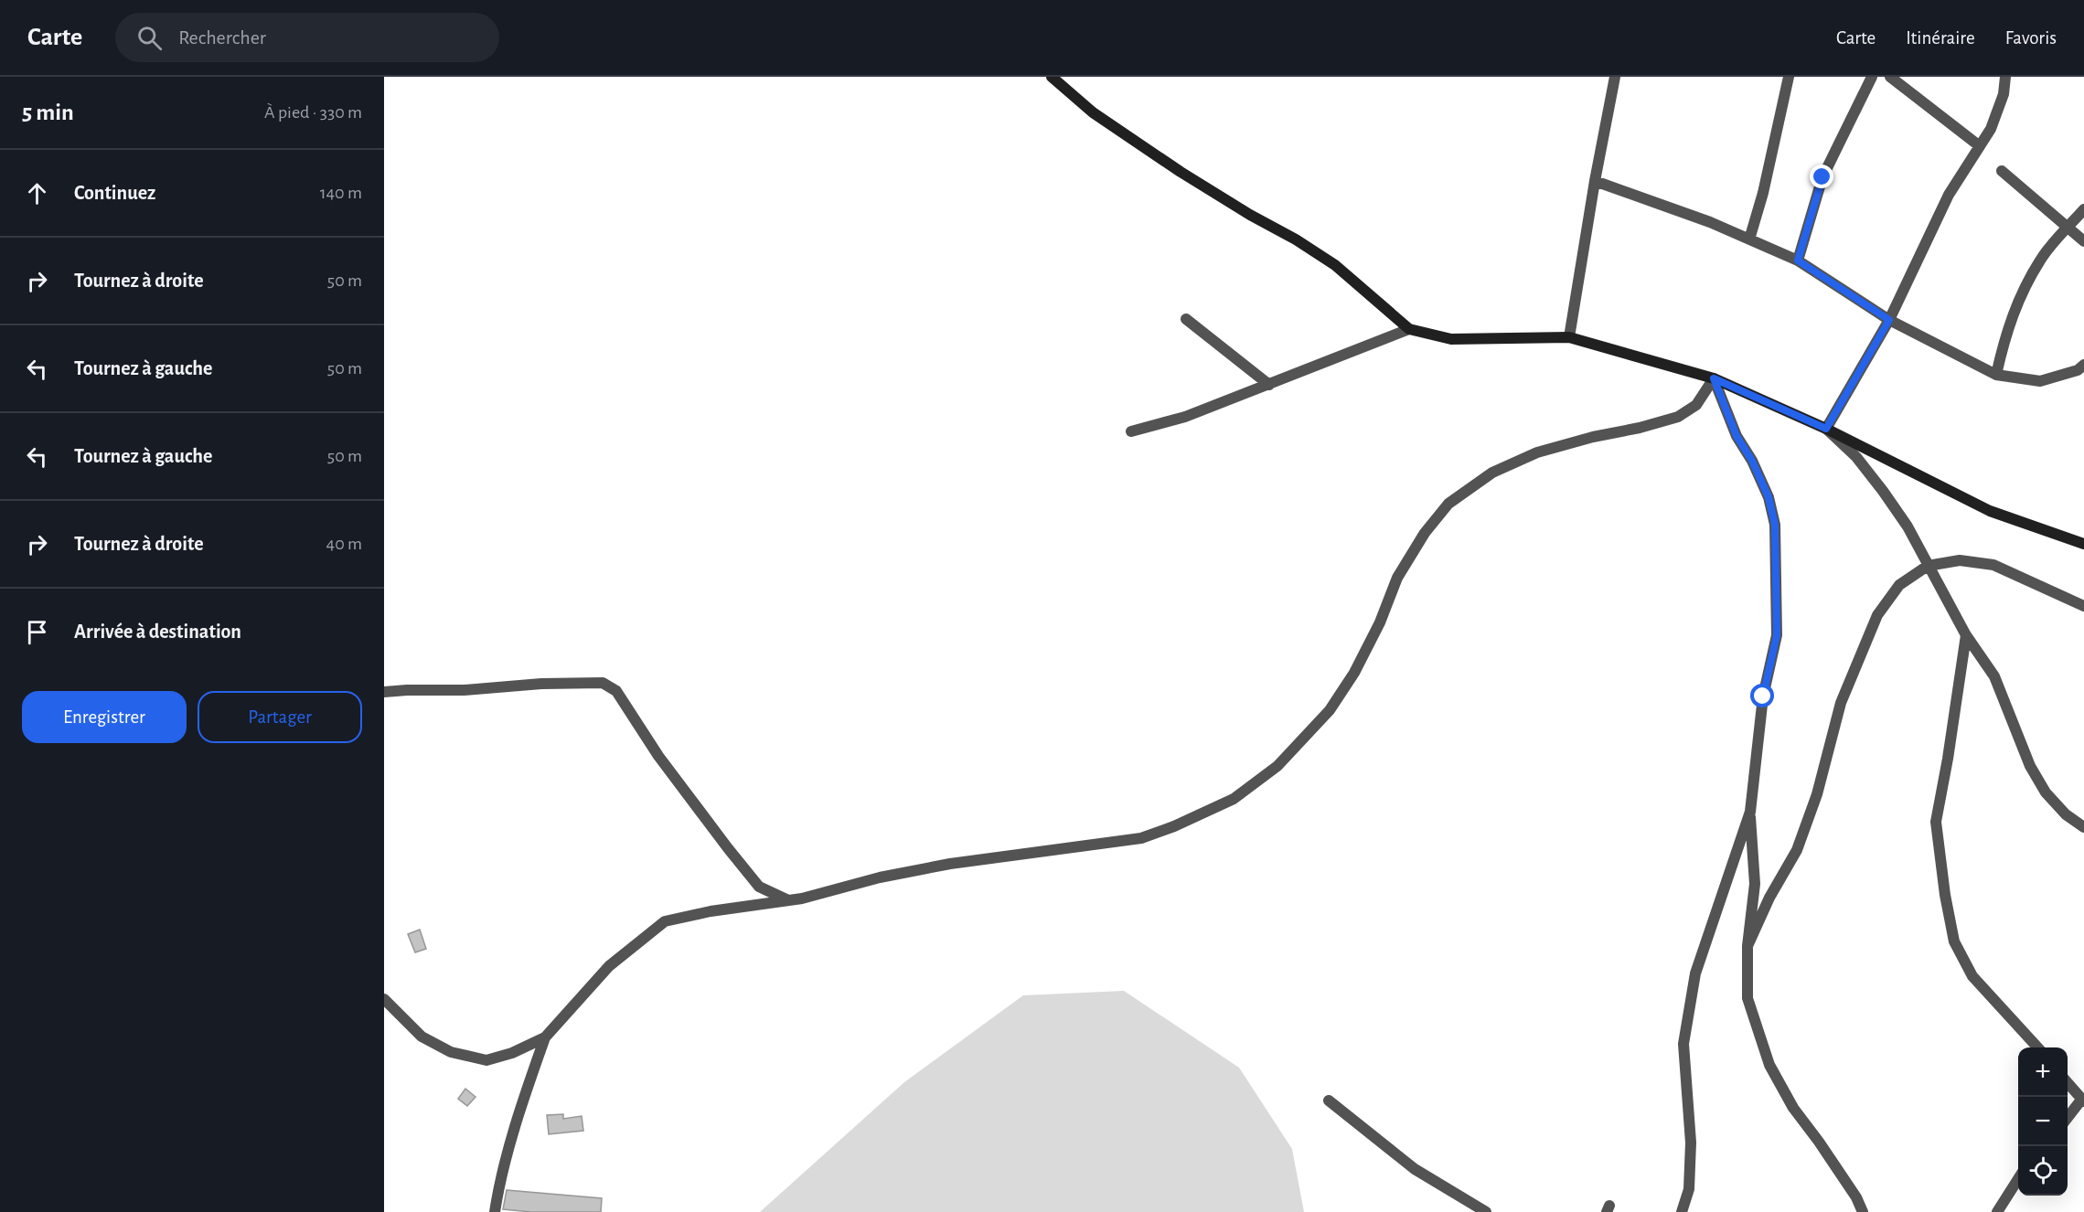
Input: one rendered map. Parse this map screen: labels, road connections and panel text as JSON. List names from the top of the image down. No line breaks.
{"page":{"header":"Carte","search":"Rechercher","nav":["Carte","Itinéraire","Favoris"],"heading":["5 min","À pied · 330 m"],"list":[["Continuez","140 m"],["Tournez à droite","50 m"],["Tournez à gauche","50 m"],["Tournez à gauche","50 m"],["Tournez à droite","40 m"],"Arrivée à destination"],"buttons":["Enregistrer","Partager"],"map_buttons":["+","−"]}}
